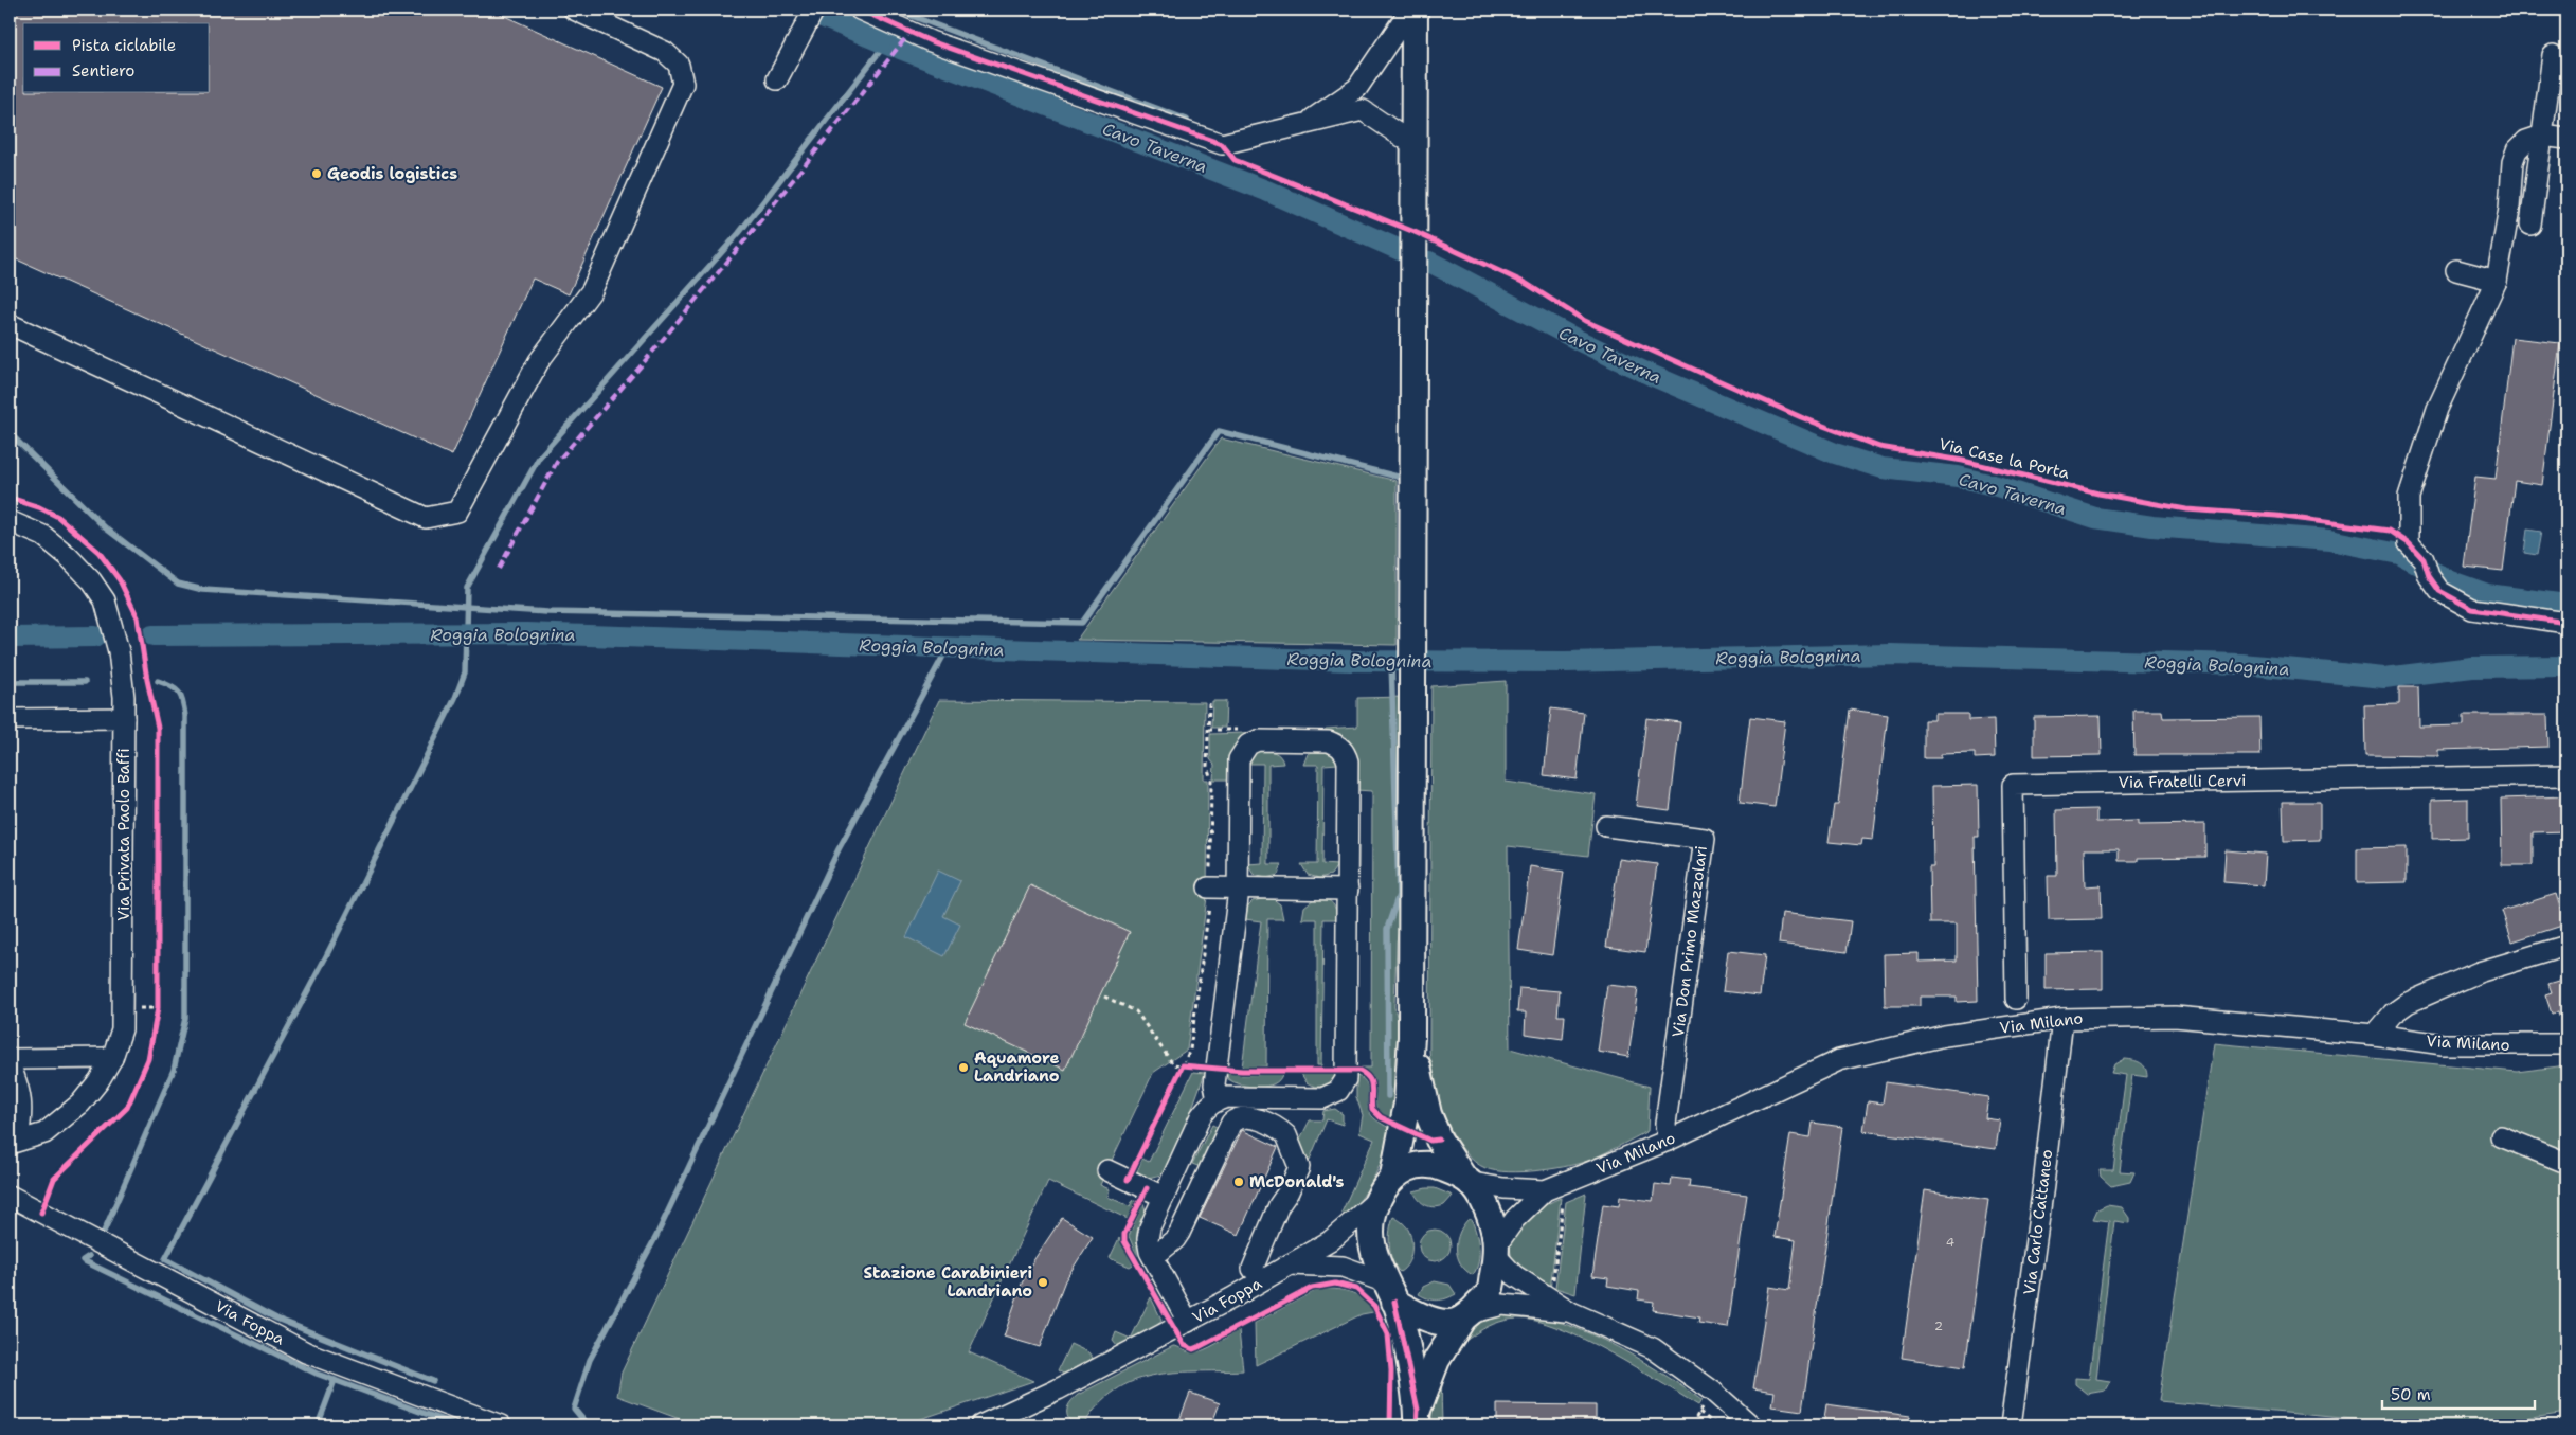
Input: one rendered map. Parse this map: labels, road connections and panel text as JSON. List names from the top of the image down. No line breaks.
{"streets":{"street":["Via Fratelli Cervi","Via Privata Paolo Baffi","Via Don Primo Mazzolari","Via Milano","Via Carlo Cattaneo","Via Foppa"],"cycle path":["Via Case la Porta"]},"crossings":[["Via Don Primo Mazzolari","Via Milano"],["Via Milano","Via Carlo Cattaneo"],["Via Milano","Via Foppa"]],"water":["Cavo Taverna","Roggia Bolognina"],"places":["Geodis logistics","Aquamore Landriano","McDonald's","Stazione Carabinieri Landriano"],"house_numbers":["4","2"],"legend":["Pista ciclabile","Sentiero"],"scale_bar":"50 m"}
